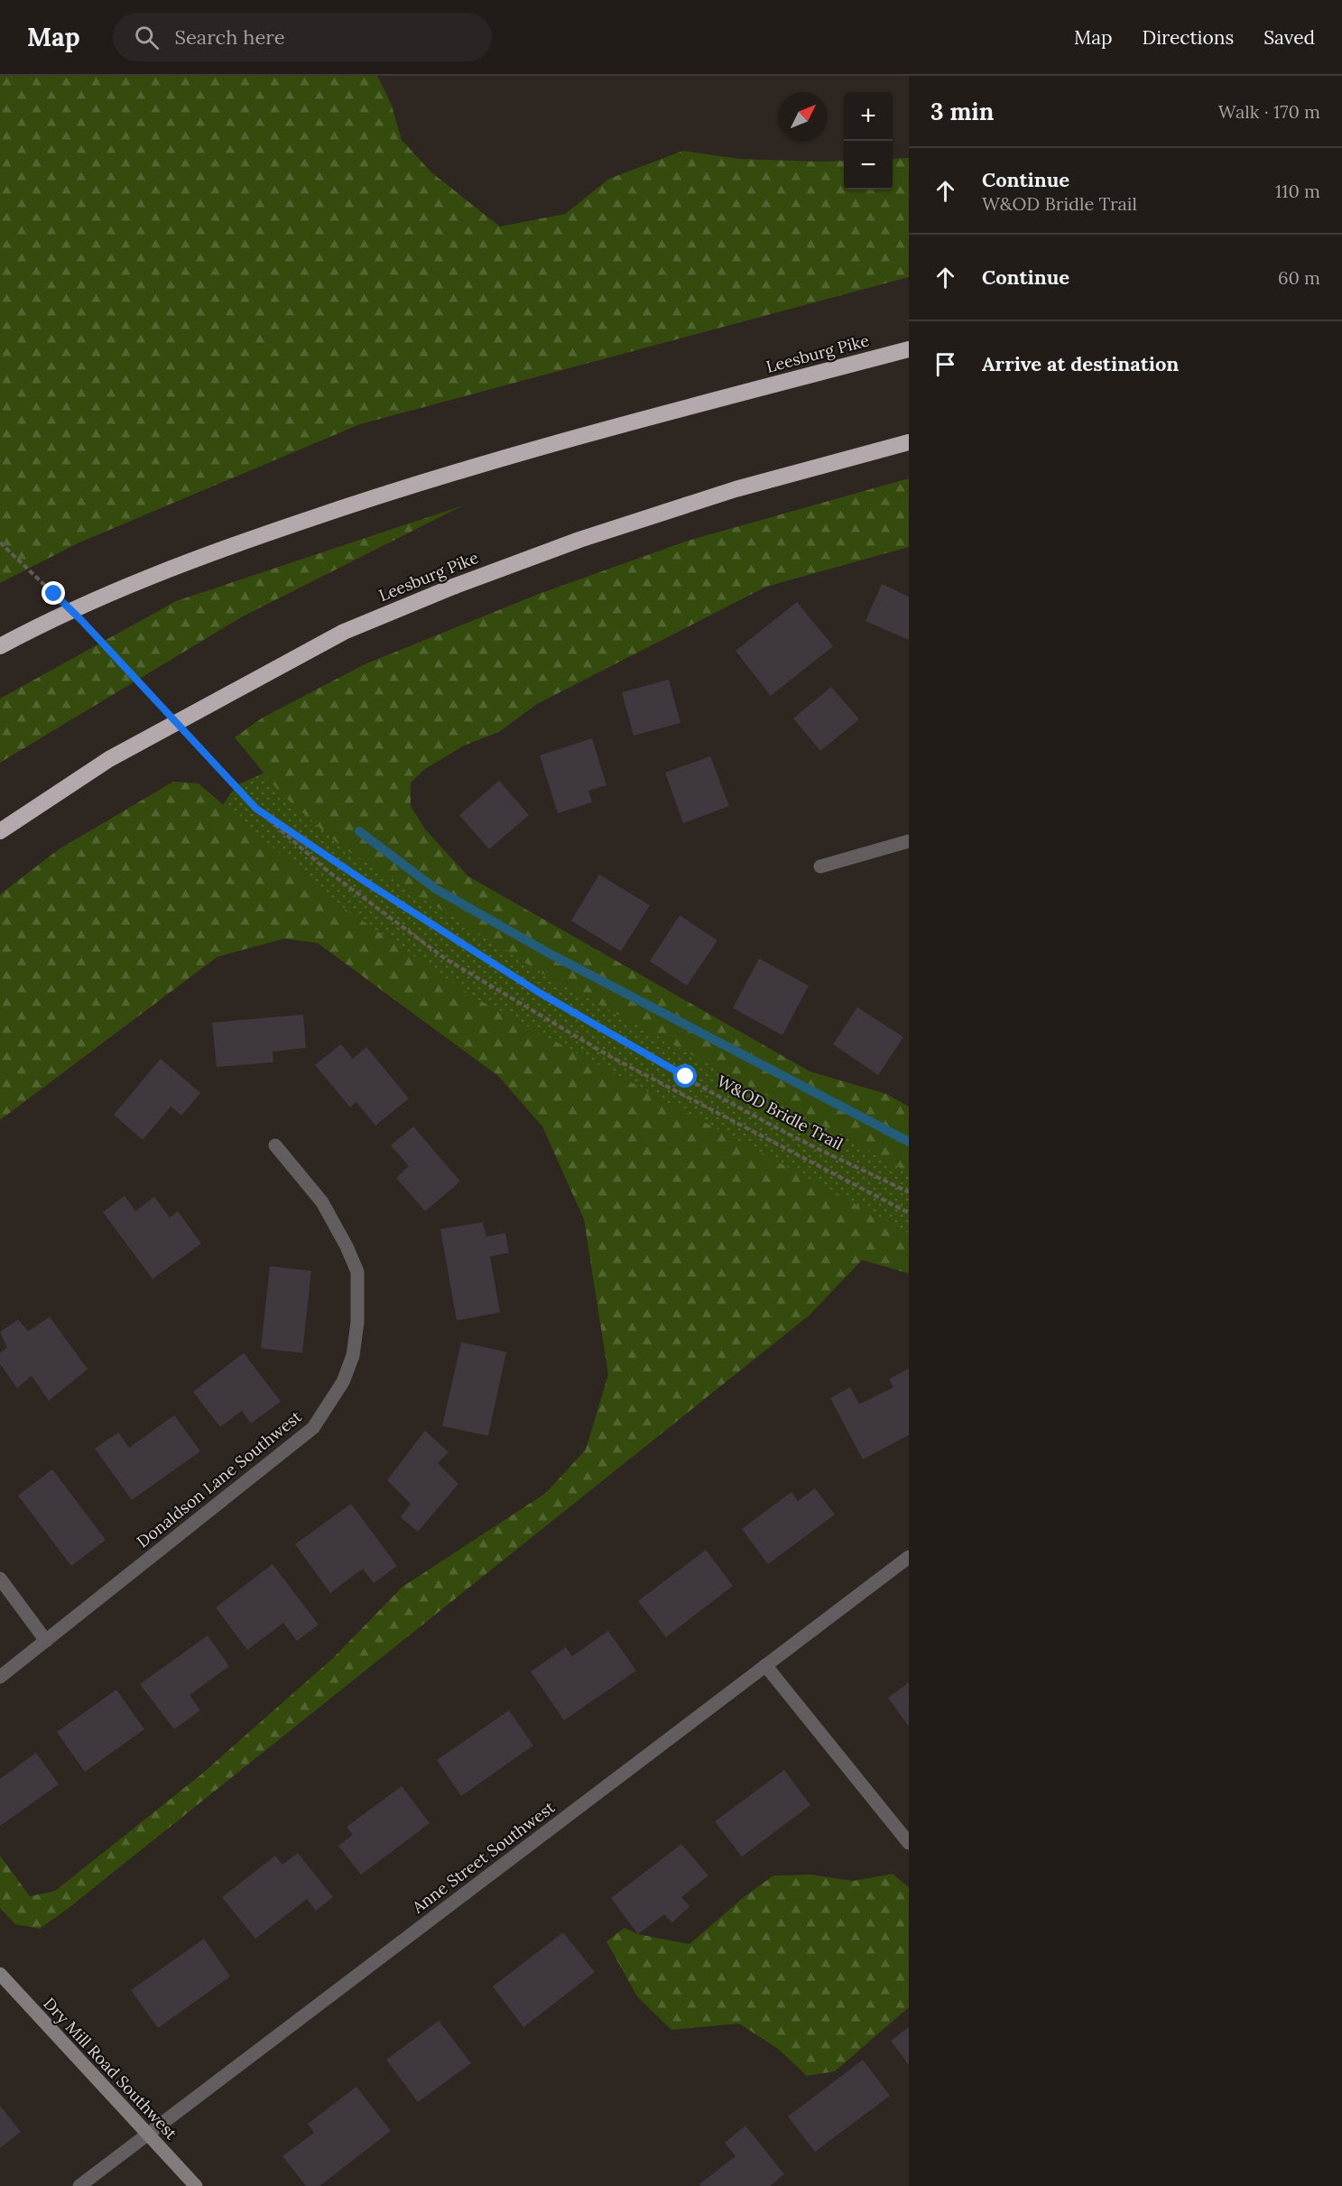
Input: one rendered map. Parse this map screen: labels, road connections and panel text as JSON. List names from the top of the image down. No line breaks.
{"streets":{"highway":["Leesburg Pike"],"street":["Donaldson Lane Southwest","Anne Street Southwest","Dry Mill Road Southwest"],"path":["W&OD Bridle Trail"]},"crossings":[["Anne Street Southwest","Dry Mill Road Southwest"]],"north":"top right","page":{"header":"Map","search":"Search here","nav":["Map","Directions","Saved"],"heading":["3 min","Walk · 170 m"],"map_buttons":["+","−"],"list":[["Continue","W&OD Bridle Trail","110 m"],["Continue","60 m"],"Arrive at destination"]}}
